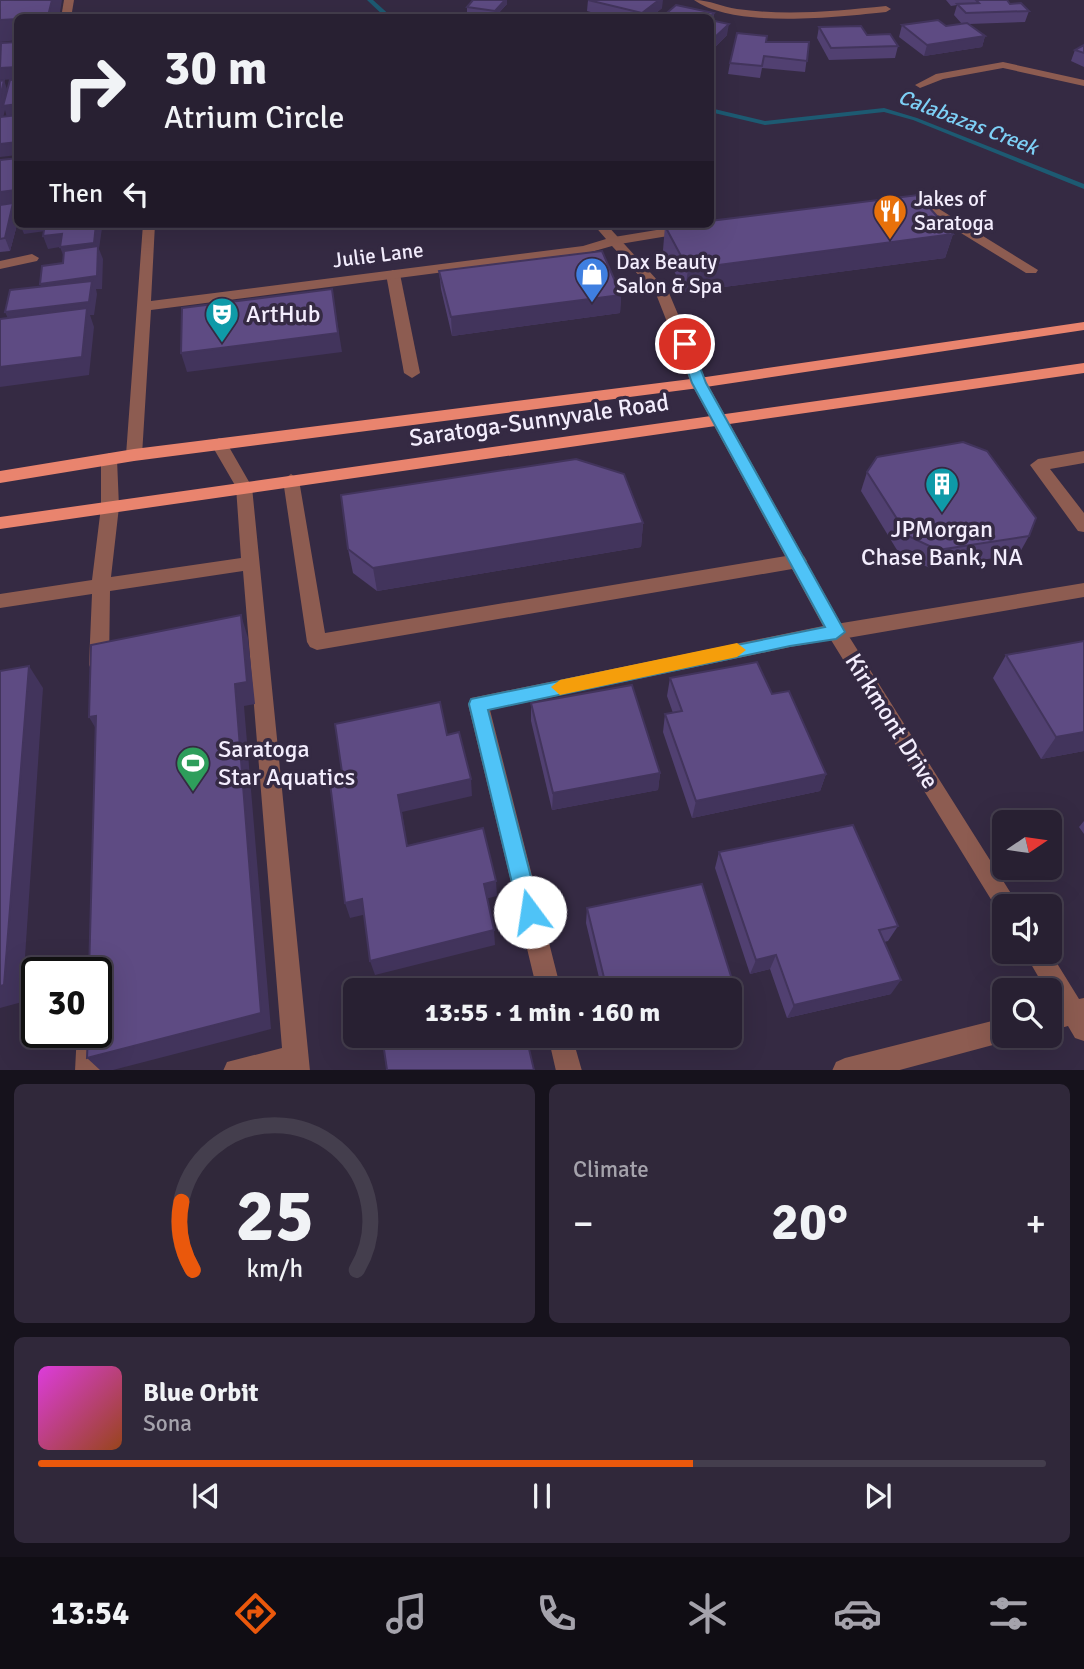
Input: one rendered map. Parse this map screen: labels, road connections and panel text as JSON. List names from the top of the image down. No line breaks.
{"streets":{"main road":["Saratoga-Sunnyvale Road"],"street":["Julie Lane","Kirkmont Drive"]},"crossings":[["Julie Lane","Kirkmont Drive"],["Saratoga-Sunnyvale Road","Kirkmont Drive"]],"water":["Calabazas Creek"],"places":{"restaurant":["Jakes of Saratoga"],"shop":["Dax Beauty Salon & Spa"],"theatre":["ArtHub"],"building":["JPMorgan Chase Bank, NA"],"sports":["Saratoga Star Aquatics"]},"north":"right","page":{"turn":["30 m","Atrium Circle"],"then":"Then","limit":"30","trip":"13:55 · 1 min · 160 m","tile":"Climate","heat":["−","20°","+"],"song":["Blue Orbit","Sona"],"tabs":"13:54","gauge":["25","km/h"]}}
